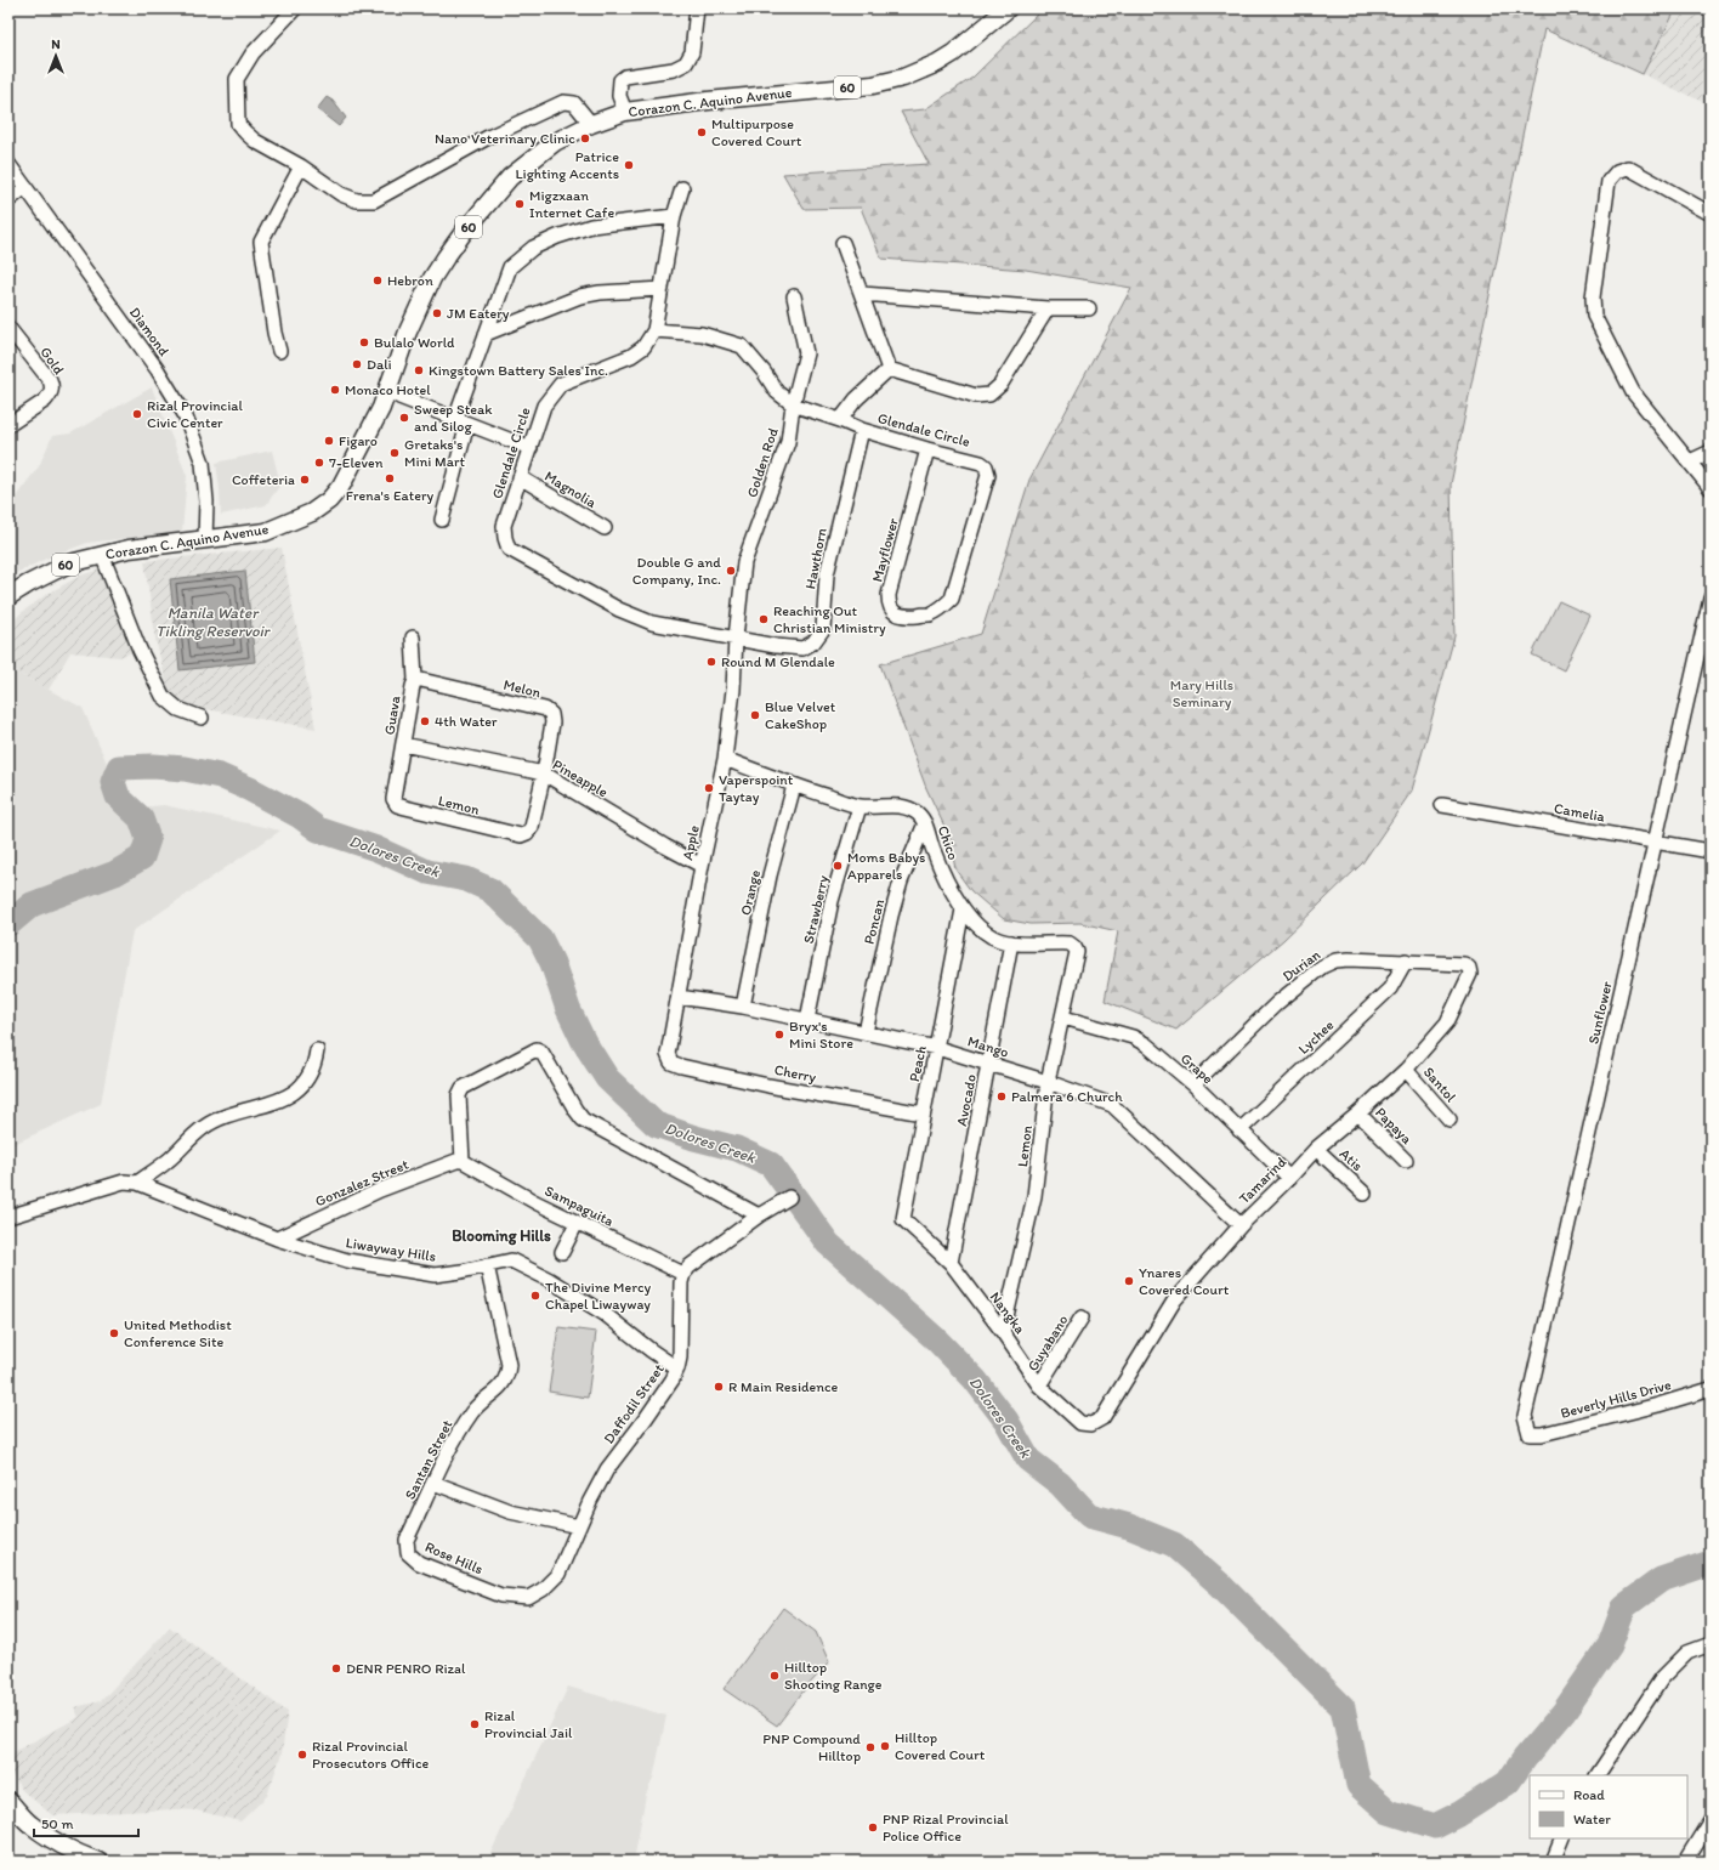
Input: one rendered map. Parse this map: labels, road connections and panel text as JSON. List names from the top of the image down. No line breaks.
{"streets":{"main road":["60","Corazon C. Aquino Avenue"],"street":["Diamond","Gold","Glendale Circle","Golden Rod","Magnolia","Mayflower","Hawthorn","Melon","Guava","Pineapple","Lemon","Camelia","Apple","Chico","Orange","Strawberry","Poncan","Durian","Sunflower","Lychee","Mango","Peach","Grape","Cherry","Santol","Avocado","Papaya","Atis","Tamarind","Gonzalez Street","Sampaguita","Liwayway Hills","Nangka","Guyabano","Beverly Hills Drive","Daffodil Street","Santan Street","Rose Hills"]},"crossings":[["Corazon C. Aquino Avenue","Diamond"],["Glendale Circle","Golden Rod"],["Glendale Circle","Magnolia"],["Glendale Circle","Mayflower"],["Glendale Circle","Hawthorn"],["Glendale Circle","Apple"],["Golden Rod","Hawthorn"],["Golden Rod","Apple"],["Hawthorn","Apple"],["Melon","Guava"],["Melon","Pineapple"],["Melon","Lemon"],["Guava","Pineapple"],["Guava","Lemon"],["Pineapple","Apple"],["Lemon","Chico"],["Lemon","Mango"],["Lemon","Grape"],["Lemon","Nangka"],["Camelia","Sunflower"],["Apple","Chico"],["Apple","Mango"],["Apple","Cherry"],["Chico","Orange"],["Chico","Strawberry"],["Chico","Poncan"],["Chico","Peach"],["Chico","Avocado"],["Orange","Mango"],["Strawberry","Mango"],["Poncan","Mango"],["Durian","Lychee"],["Durian","Grape"],["Durian","Tamarind"],["Sunflower","Beverly Hills Drive"],["Lychee","Grape"],["Mango","Peach"],["Mango","Avocado"],["Mango","Tamarind"],["Peach","Cherry"],["Peach","Nangka"],["Grape","Tamarind"],["Santol","Tamarind"],["Avocado","Nangka"],["Papaya","Tamarind"],["Atis","Tamarind"],["Tamarind","Nangka"],["Gonzalez Street","Sampaguita"],["Gonzalez Street","Liwayway Hills"],["Sampaguita","Daffodil Street"],["Liwayway Hills","Daffodil Street"],["Liwayway Hills","Santan Street"],["Nangka","Guyabano"],["Daffodil Street","Rose Hills"],["Santan Street","Rose Hills"]],"districts":["Blooming Hills"],"water":["Manila Water Tikling Reservoir","Dolores Creek"],"parks":["Mary Hills Seminary"],"places":["Multipurpose Covered Court","Nano Veterinary Clinic","Patrice Lighting Accents","Migzxaan Internet Cafe","Hebron","JM Eatery","Bulalo World","Dali","Kingstown Battery Sales Inc.","Monaco Hotel","Rizal Provincial Civic Center","Sweep Steak and Silog","Figaro","Gretaks's Mini Mart","7-Eleven","Frena's Eatery","Coffeteria","Double G and Company, Inc.","Reaching Out Christian Ministry","Round M Glendale","Blue Velvet CakeShop","4th Water","Vaperspoint Taytay","Moms Babys Apparels","Bryx's Mini Store","Palmera 6 Church","Ynares Covered Court","The Divine Mercy Chapel Liwayway","United Methodist Conference Site","R Main Residence","DENR PENRO Rizal","Hilltop Shooting Range","Rizal Provincial Jail","Hilltop Covered Court","PNP Compound Hilltop","Rizal Provincial Prosecutors Office","PNP Rizal Provincial Police Office"],"legend":["Road","Water"],"scale_bar":"50 m","north":"top"}
